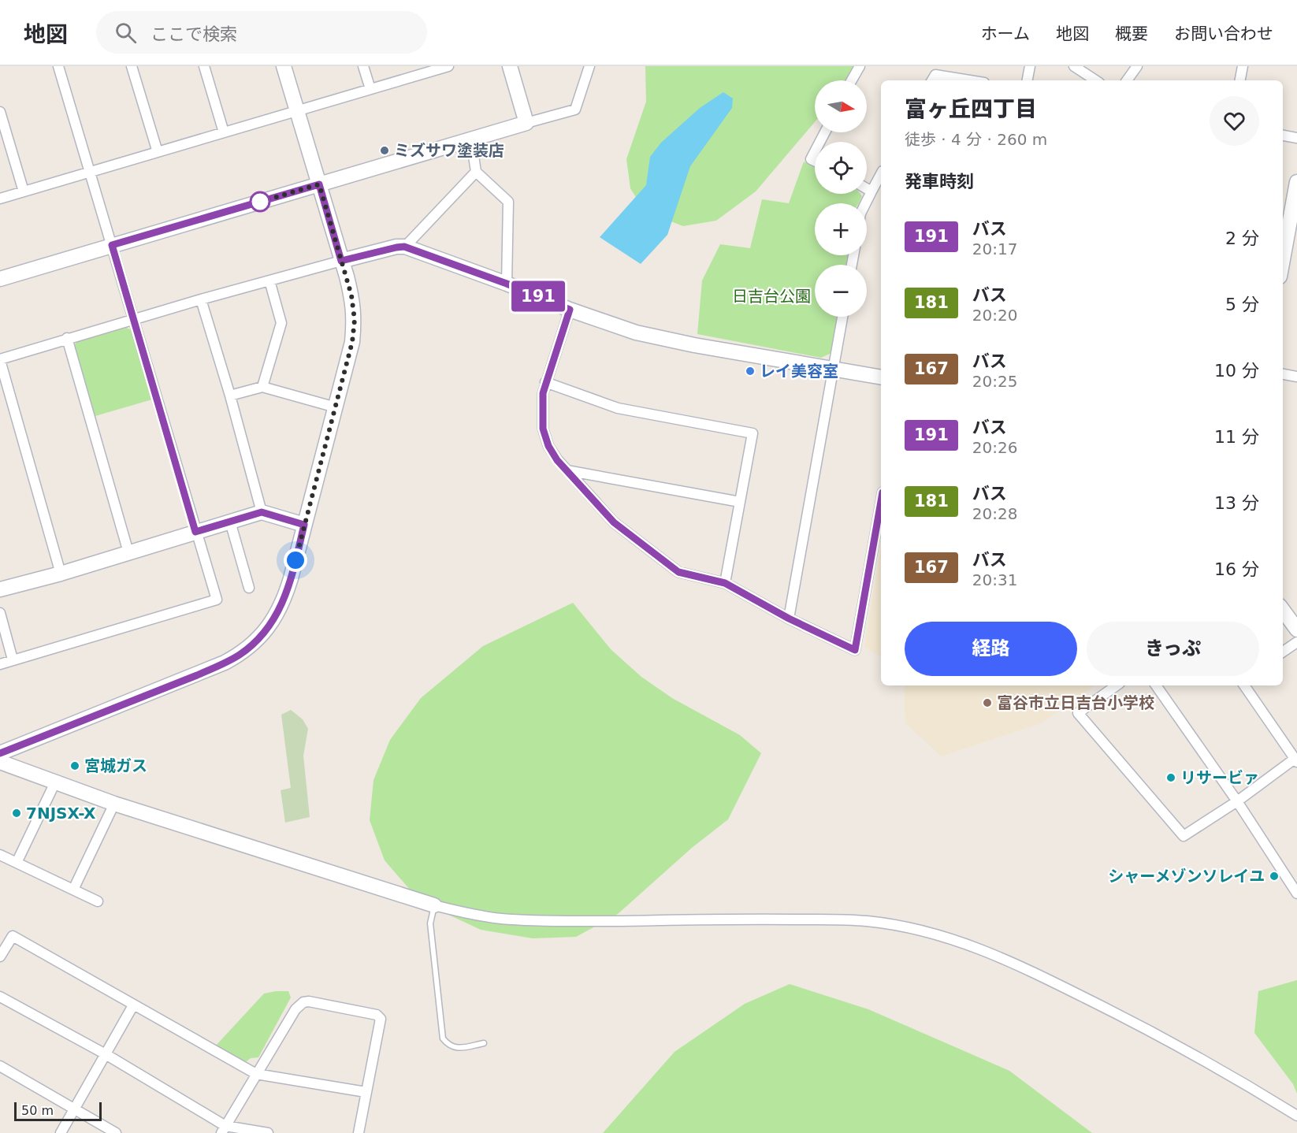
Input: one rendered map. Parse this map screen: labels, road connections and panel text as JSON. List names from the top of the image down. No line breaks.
{"parks":["日吉台公園"],"places":["ミズサワ塗装店","レイ美容室","富谷市立日吉台小学校","宮城ガス","リサービァ","7NJSX-X","シャーメゾンソレイユ"],"lines":["bus line 191"],"scale_bar":"50 m","north":"right","page":{"header":"地図","search":"ここで検索","nav":["ホーム","地図","概要","お問い合わせ"],"on_map":"191","map_buttons":["+","−"],"heading":[["富ヶ丘四丁目","徒歩 · 4 分 · 260 m"],"発車時刻"],"list":[{"mark":"191","name":"バス","note":"20:17","value":"2 分"},{"mark":"181","name":"バス","note":"20:20","value":"5 分"},{"mark":"167","name":"バス","note":"20:25","value":"10 分"},{"mark":"191","name":"バス","note":"20:26","value":"11 分"},{"mark":"181","name":"バス","note":"20:28","value":"13 分"},{"mark":"167","name":"バス","note":"20:31","value":"16 分"}],"buttons":["経路","きっぷ"],"scale":"50 m"}}
